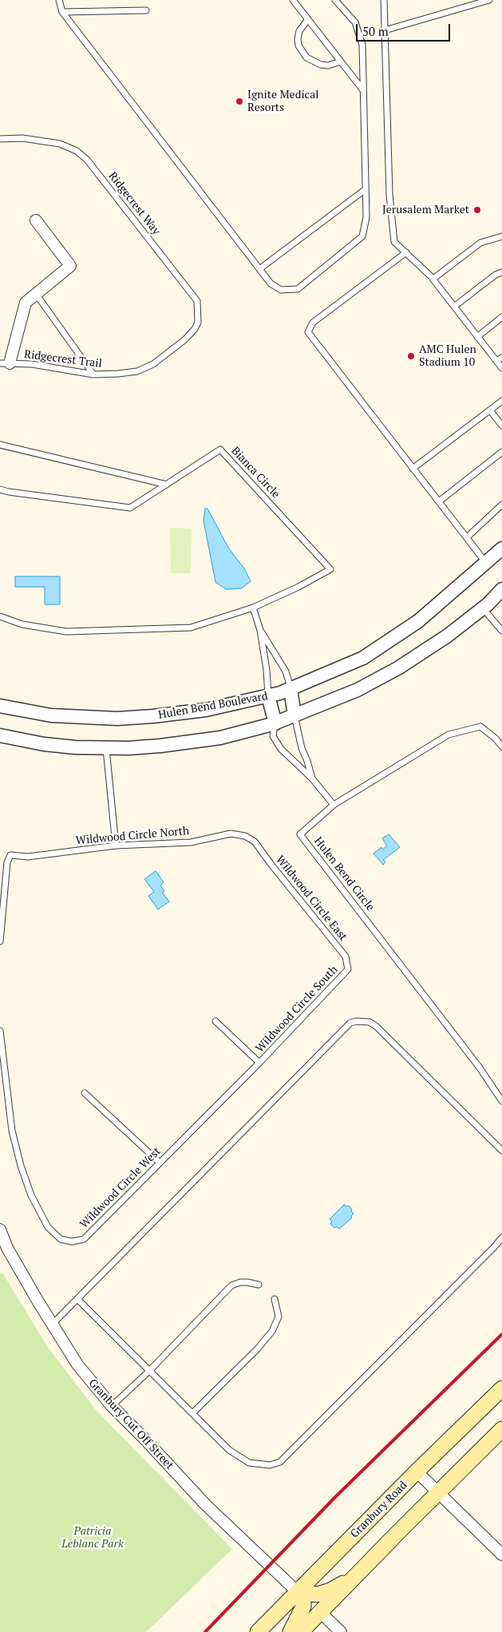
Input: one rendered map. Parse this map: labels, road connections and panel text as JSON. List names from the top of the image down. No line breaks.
{"streets":{"main road":["Granbury Road"],"street":["Hulen Bend Boulevard","Granbury Cut Off Street"],"lane":["Ridgecrest Way","Ridgecrest Trail","Bianca Circle","Wildwood Circle North","Hulen Bend Circle","Wildwood Circle East","Wildwood Circle South","Wildwood Circle West"]},"crossings":[["Ridgecrest Way","Ridgecrest Trail"],["Wildwood Circle North","Wildwood Circle East"],["Wildwood Circle East","Wildwood Circle South"],["Wildwood Circle South","Wildwood Circle West"],["Granbury Cut Off Street","Granbury Road"]],"parks":["Patricia Leblanc Park"],"places":["Ignite Medical Resorts","Jerusalem Market","AMC Hulen Stadium 10"],"scale_bar":"50 m"}
